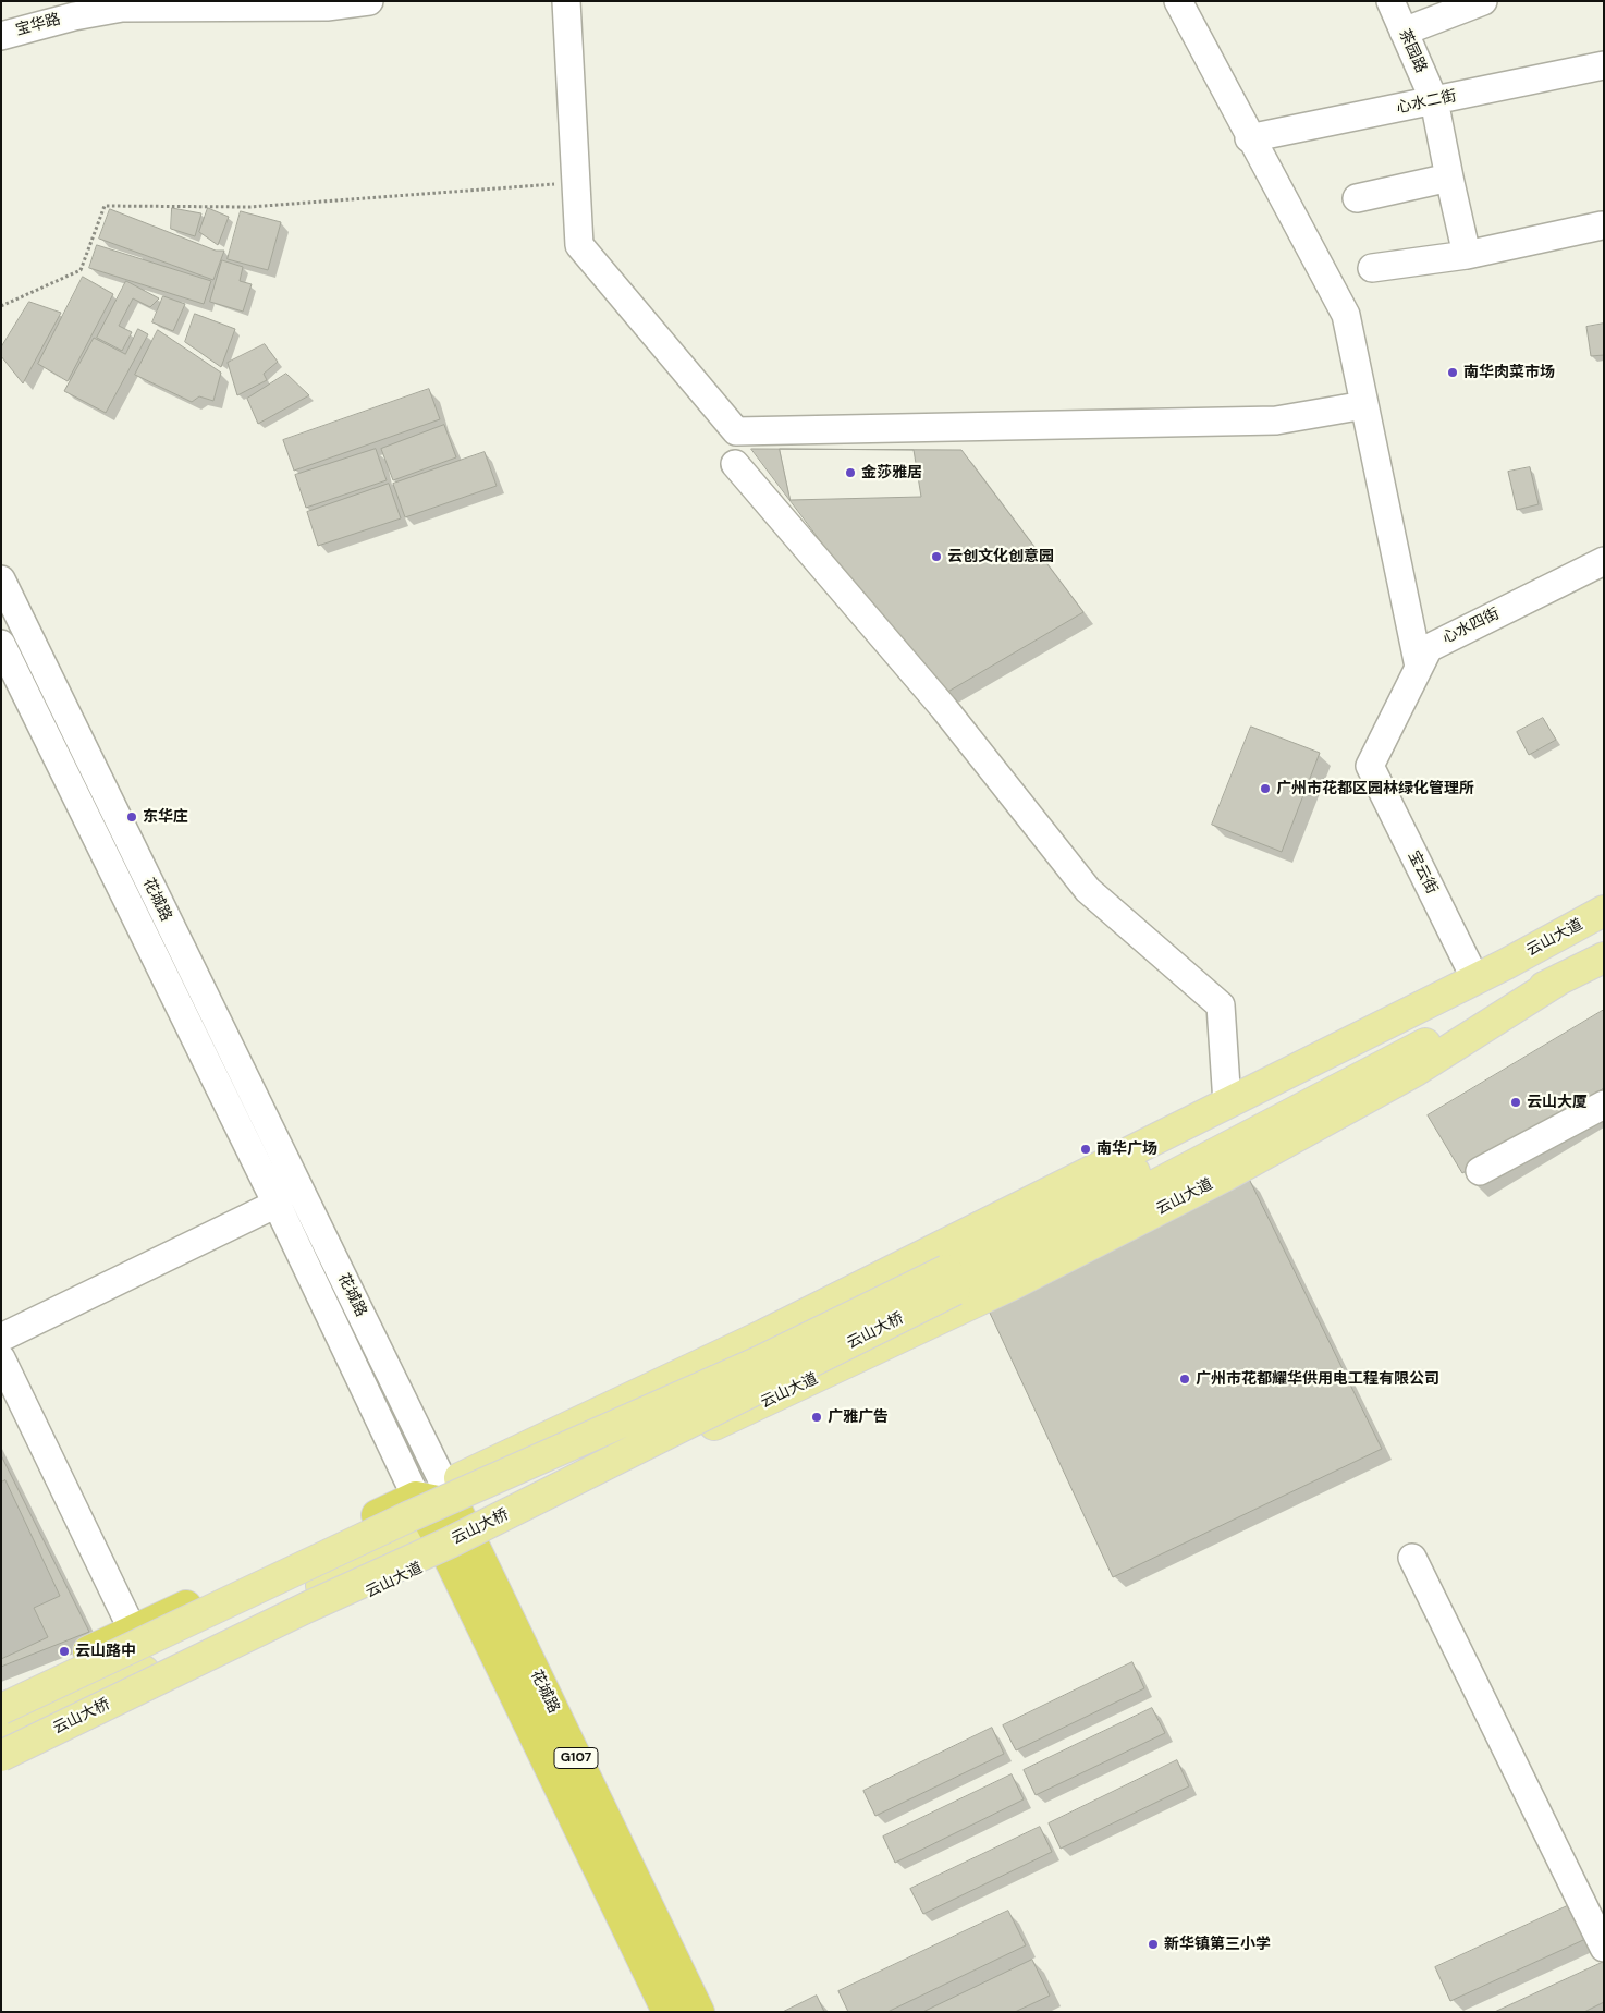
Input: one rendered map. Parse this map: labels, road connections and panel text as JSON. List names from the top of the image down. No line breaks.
{"streets":{"highway":["花城路","云山大道","G107"],"main road":["云山大桥"],"street":["宝华路","茶园路","心水二街","心水四街","宝云街"]},"crossings":[["茶园路","心水二街"],["心水四街","宝云街"],["宝云街","云山大道"],["花城路","云山大道"],["云山大道","云山大桥"]],"places":["南华肉菜市场","金莎雅居","云创文化创意园","广州市花都区园林绿化管理所","东华庄","云山大厦","南华广场","广州市花都耀华供用电工程有限公司","广雅广告","云山路中","新华镇第三小学"]}
